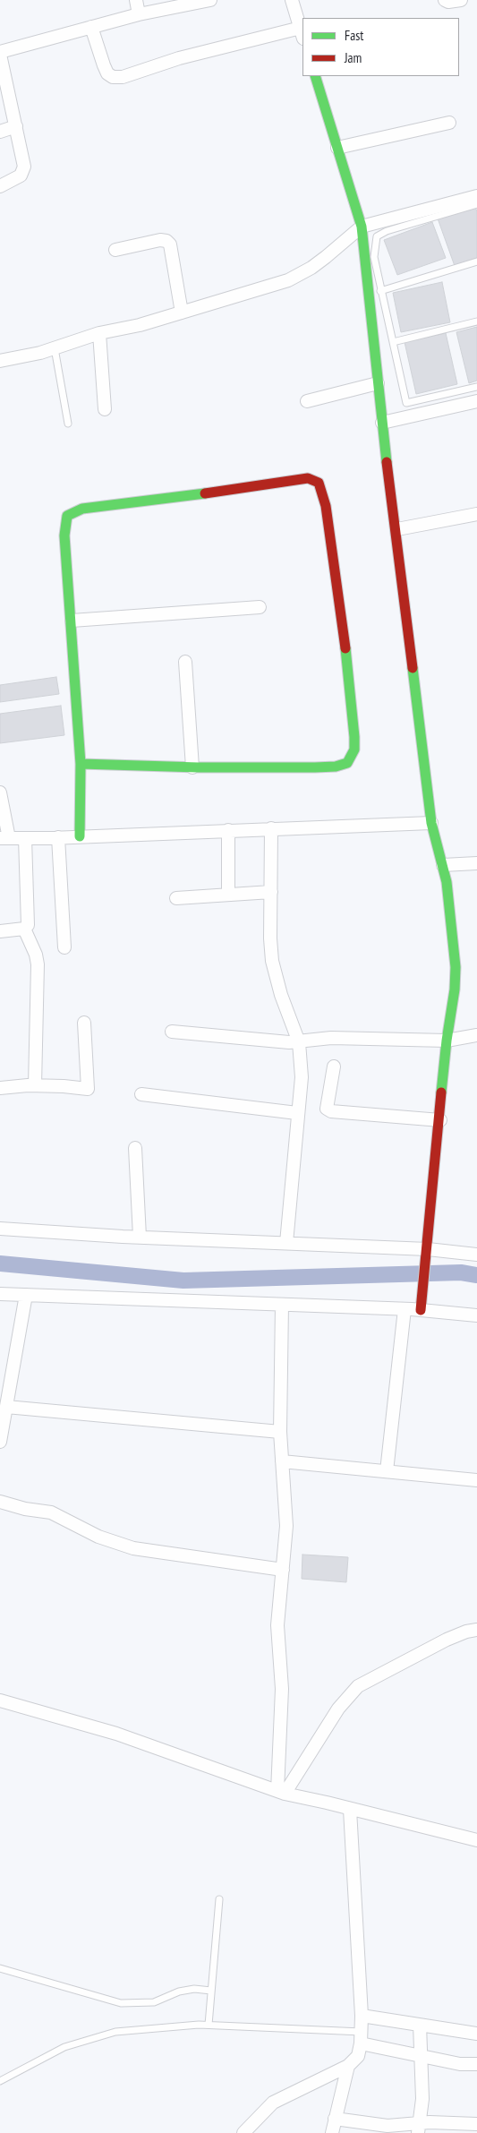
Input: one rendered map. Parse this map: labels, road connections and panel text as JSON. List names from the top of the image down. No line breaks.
{"legend":["Fast","Jam"]}
